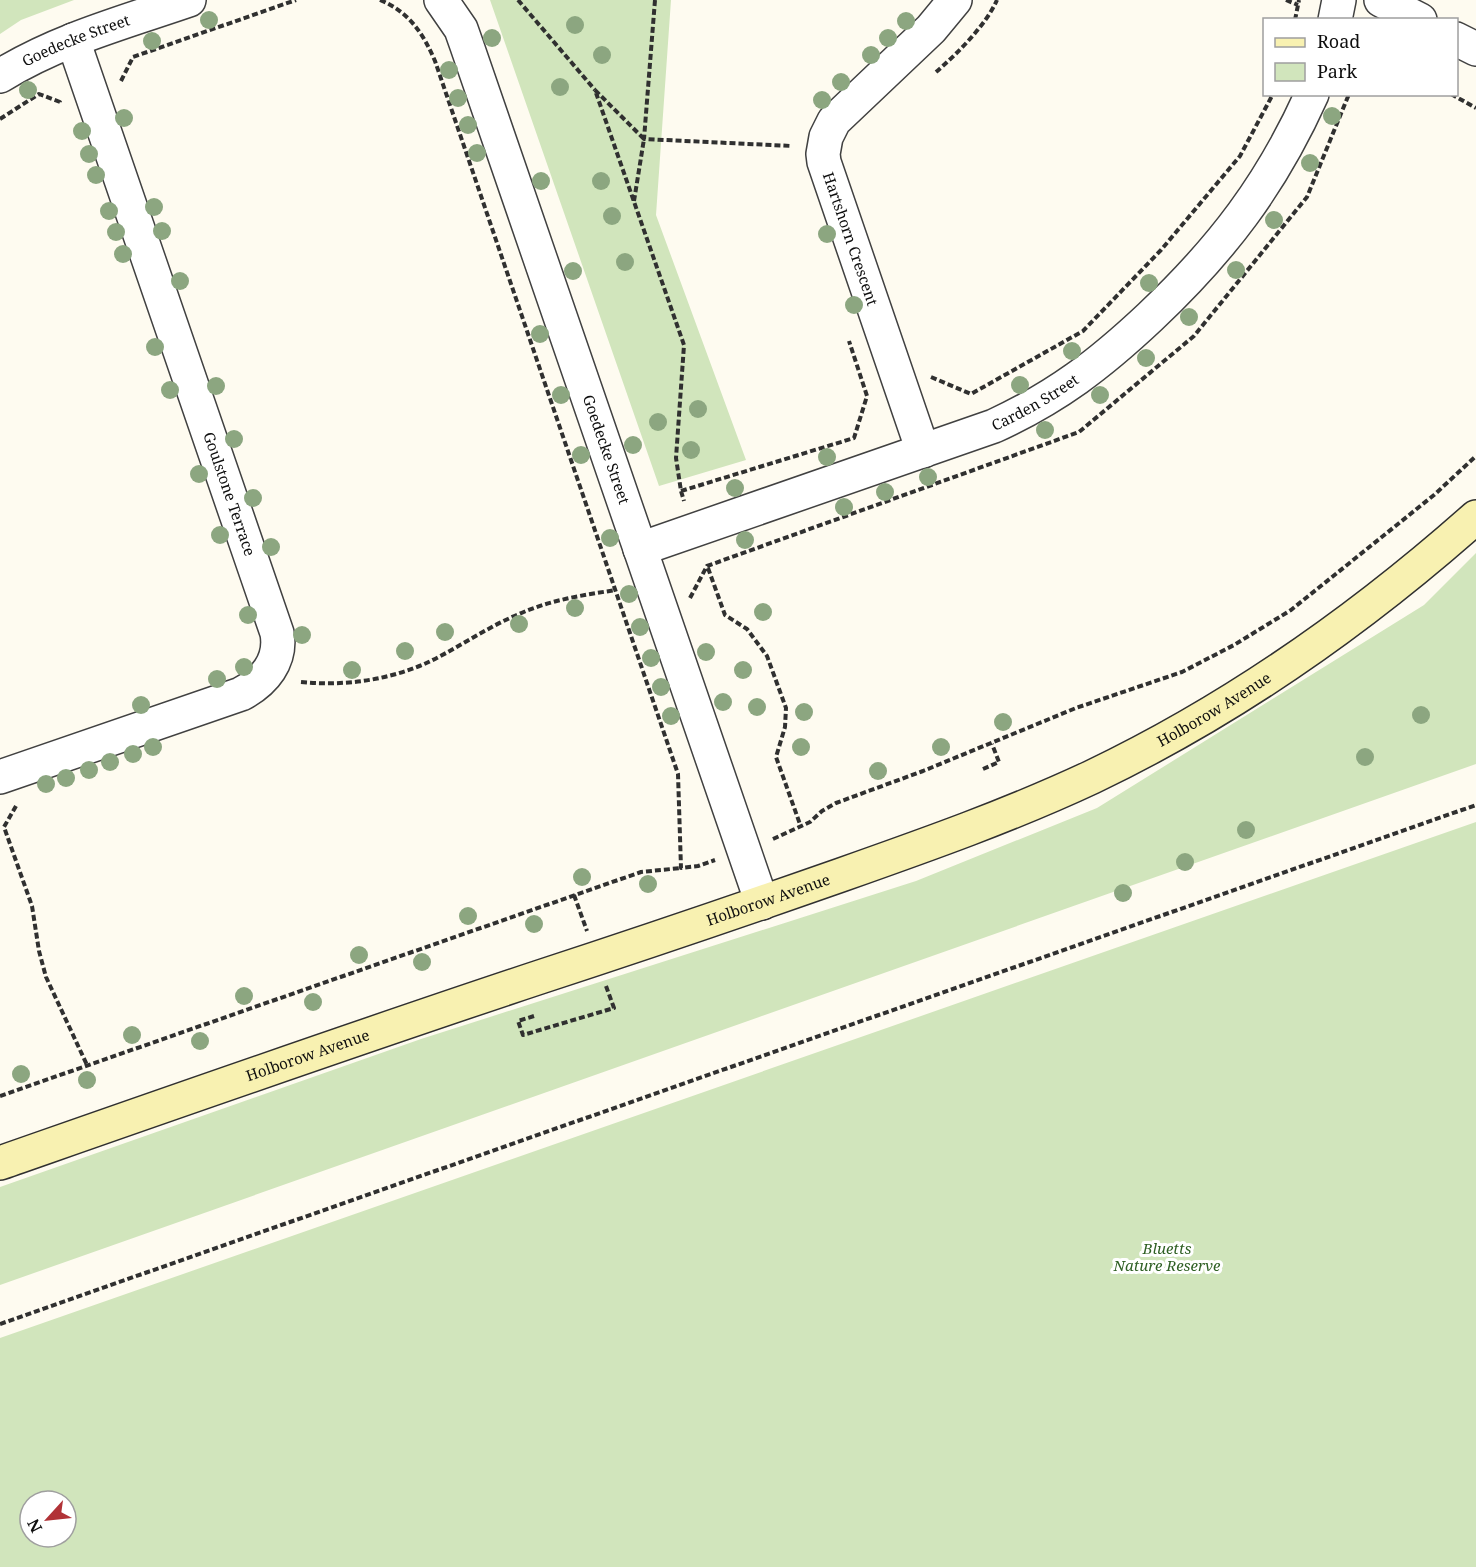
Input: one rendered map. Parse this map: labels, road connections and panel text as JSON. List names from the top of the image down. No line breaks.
{"streets":{"main road":["Holborow Avenue"],"street":["Goedecke Street","Hartshorn Crescent","Carden Street","Goulstone Terrace"]},"crossings":[["Goedecke Street","Carden Street"],["Goedecke Street","Goulstone Terrace"],["Goedecke Street","Holborow Avenue"],["Hartshorn Crescent","Carden Street"]],"parks":["Bluetts Nature Reserve"],"legend":["Road","Park"],"north":"bottom left"}
